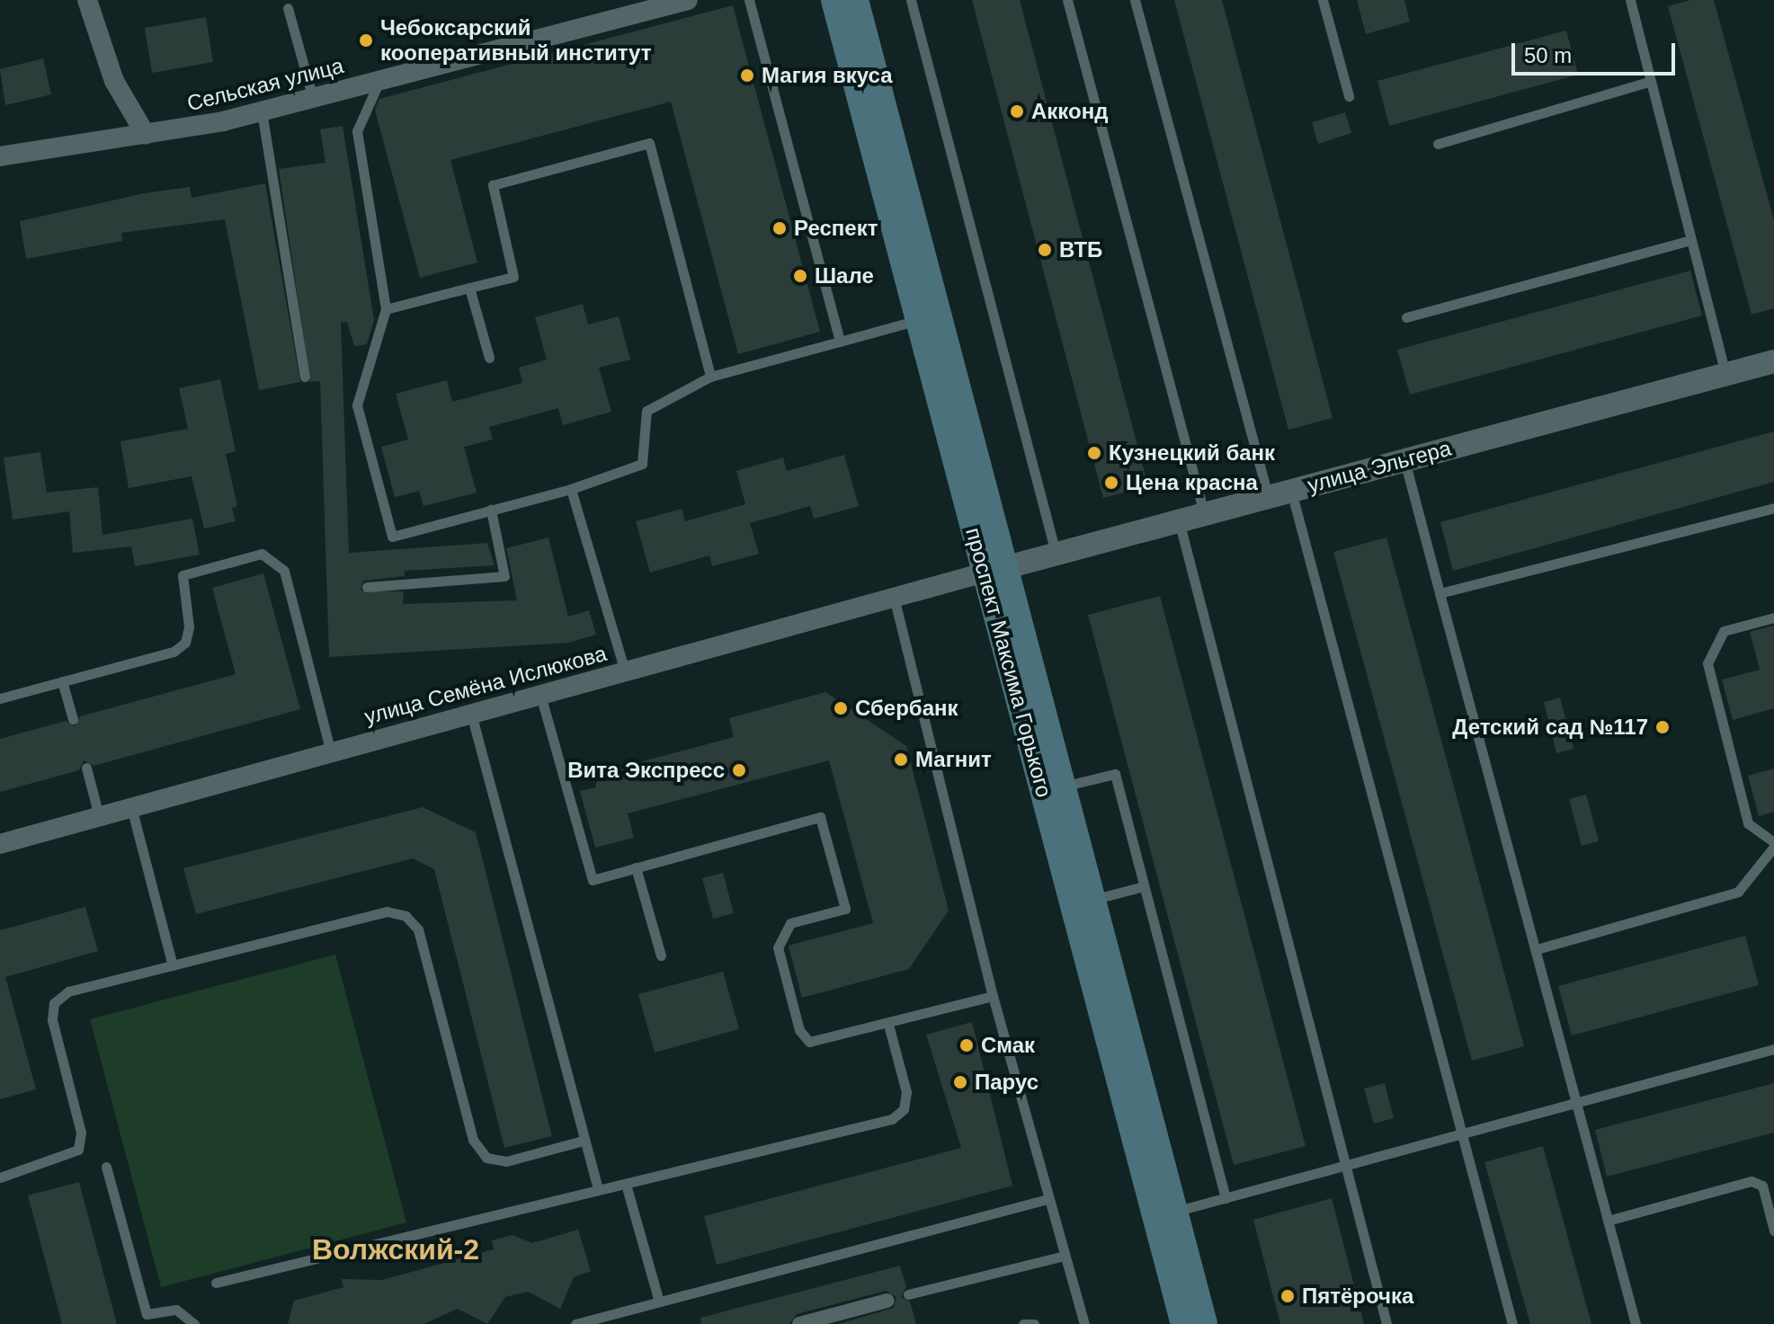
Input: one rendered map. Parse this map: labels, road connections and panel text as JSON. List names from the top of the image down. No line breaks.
{"streets":{"main road":["проспект Максима Горького"],"street":["Сельская улица","улица Эльгера","улица Семёна Ислюкова"]},"crossings":[["улица Эльгера","проспект Максима Горького"],["улица Эльгера","улица Семёна Ислюкова"],["проспект Максима Горького","улица Семёна Ислюкова"]],"districts":["Волжский-2"],"places":["Чебоксарский кооперативный институт","Магия вкуса","Акконд","Респект","ВТБ","Шале","Кузнецкий банк","Цена красна","Сбербанк","Детский сад №117","Магнит","Вита Экспресс","Смак","Парус","Пятёрочка"],"scale_bar":"50 m"}
